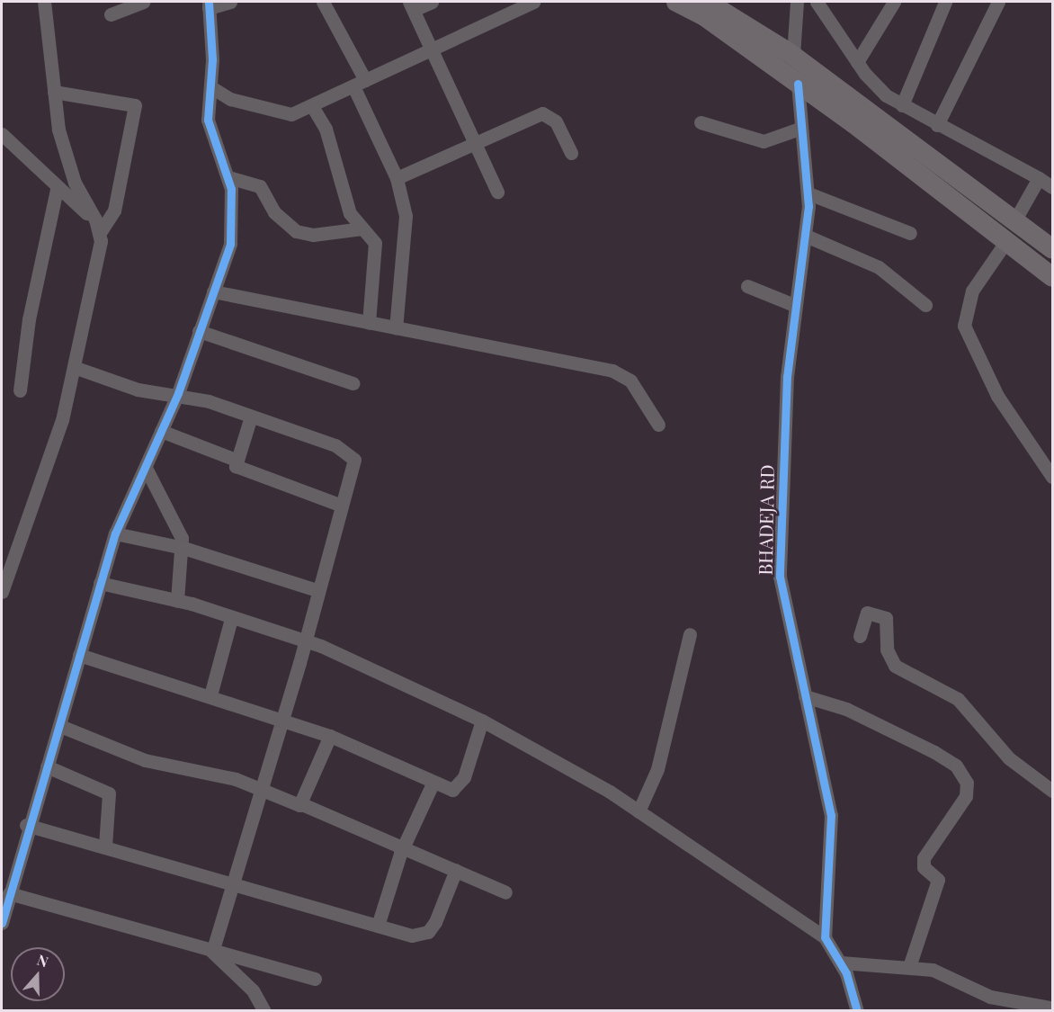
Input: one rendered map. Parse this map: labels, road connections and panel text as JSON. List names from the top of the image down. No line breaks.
{"streets":{"street":["BHADEJA RD"]},"north":"top"}
